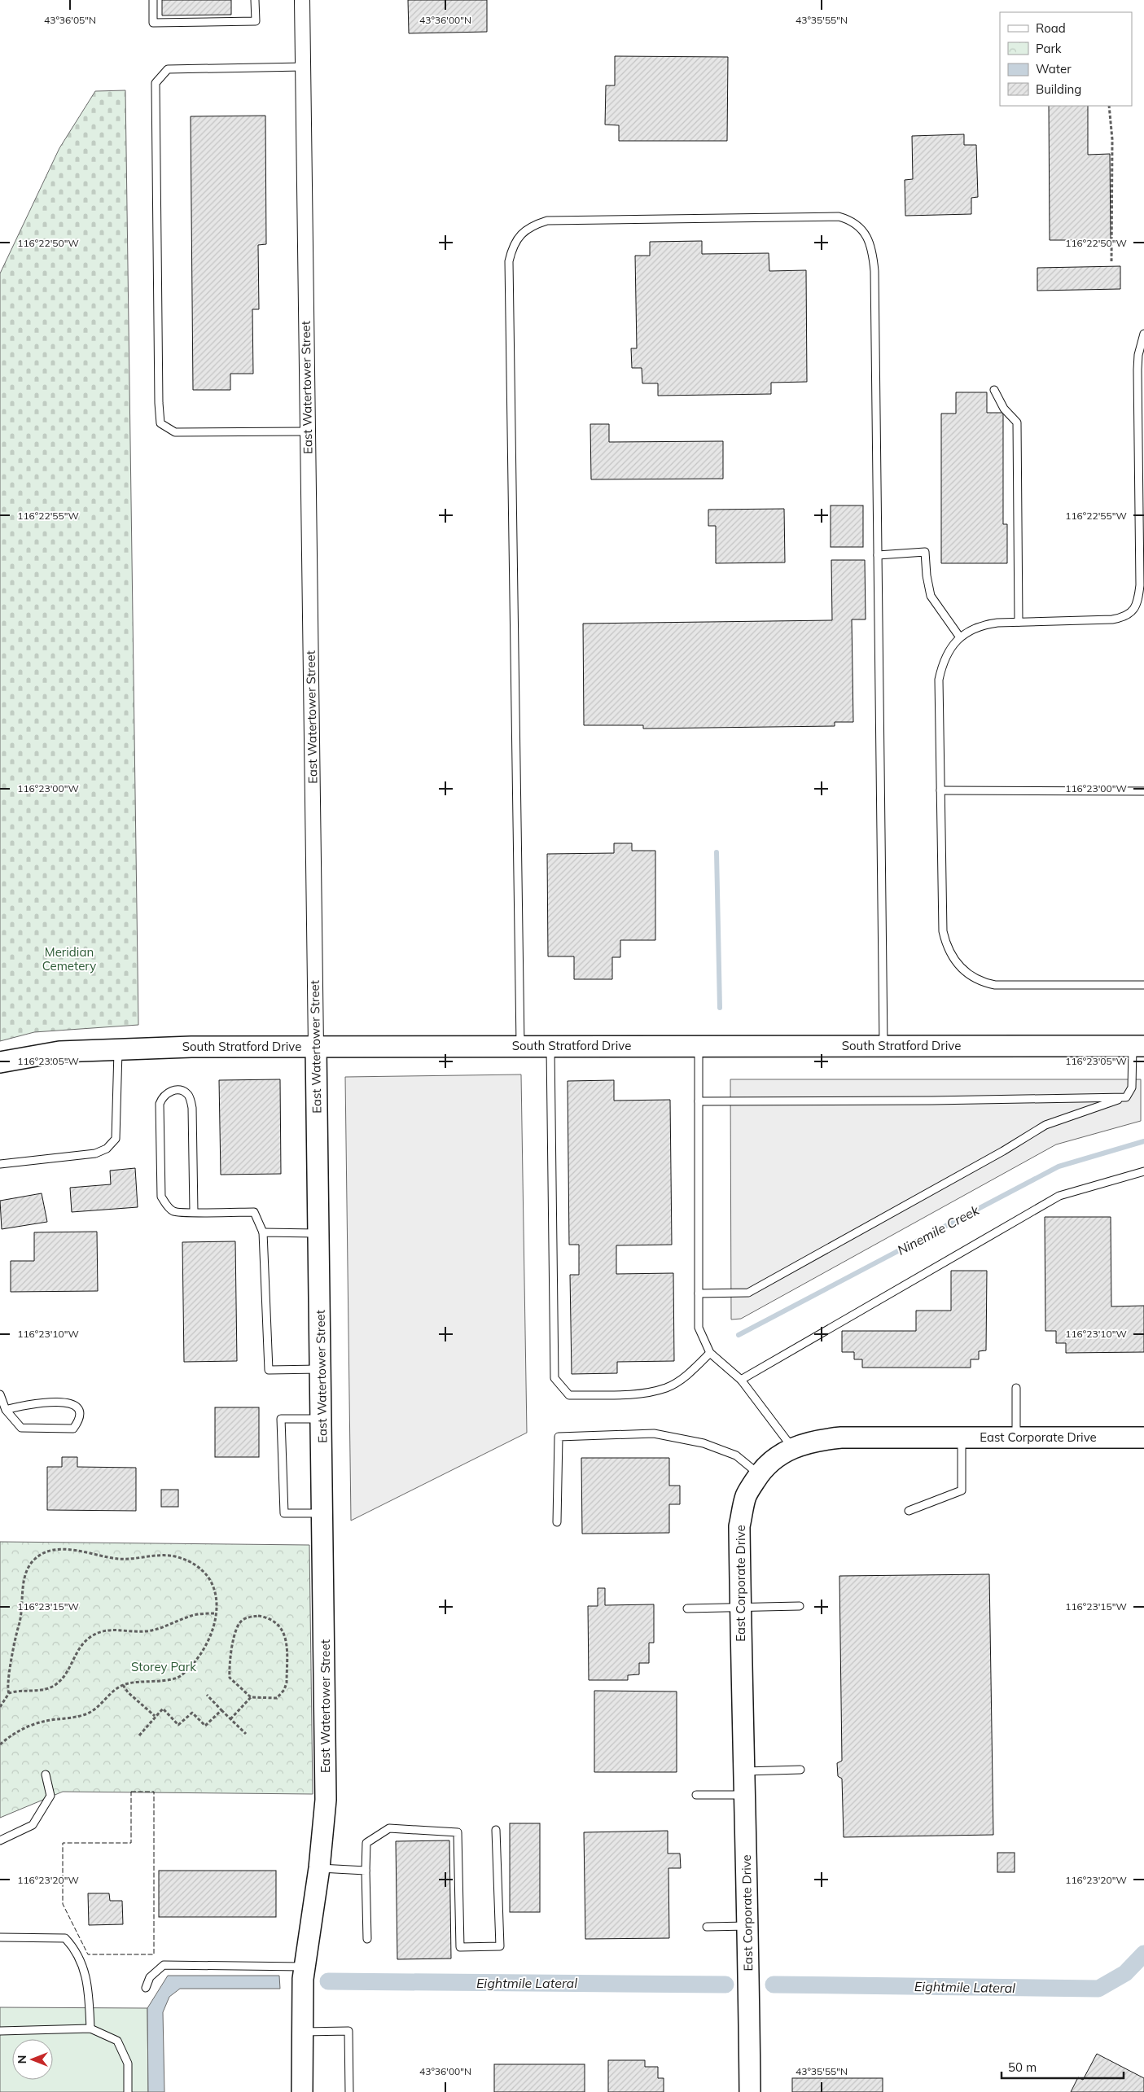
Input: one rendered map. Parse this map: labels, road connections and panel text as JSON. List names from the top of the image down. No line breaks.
{"streets":{"street":["East Watertower Street","South Stratford Drive","East Corporate Drive"]},"crossings":[["East Watertower Street","South Stratford Drive"]],"water":["Ninemile Creek","Eightmile Lateral"],"parks":["Meridian Cemetery","Storey Park"],"legend":["Road","Park","Water","Building"],"scale_bar":"50 m","north":"left","coordinates":["43°36'05\"N","43°36'00\"N","43°35'55\"N","116°22'50\"W","116°22'55\"W","116°23'00\"W","116°23'05\"W","116°23'10\"W","116°23'15\"W","116°23'20\"W"]}
